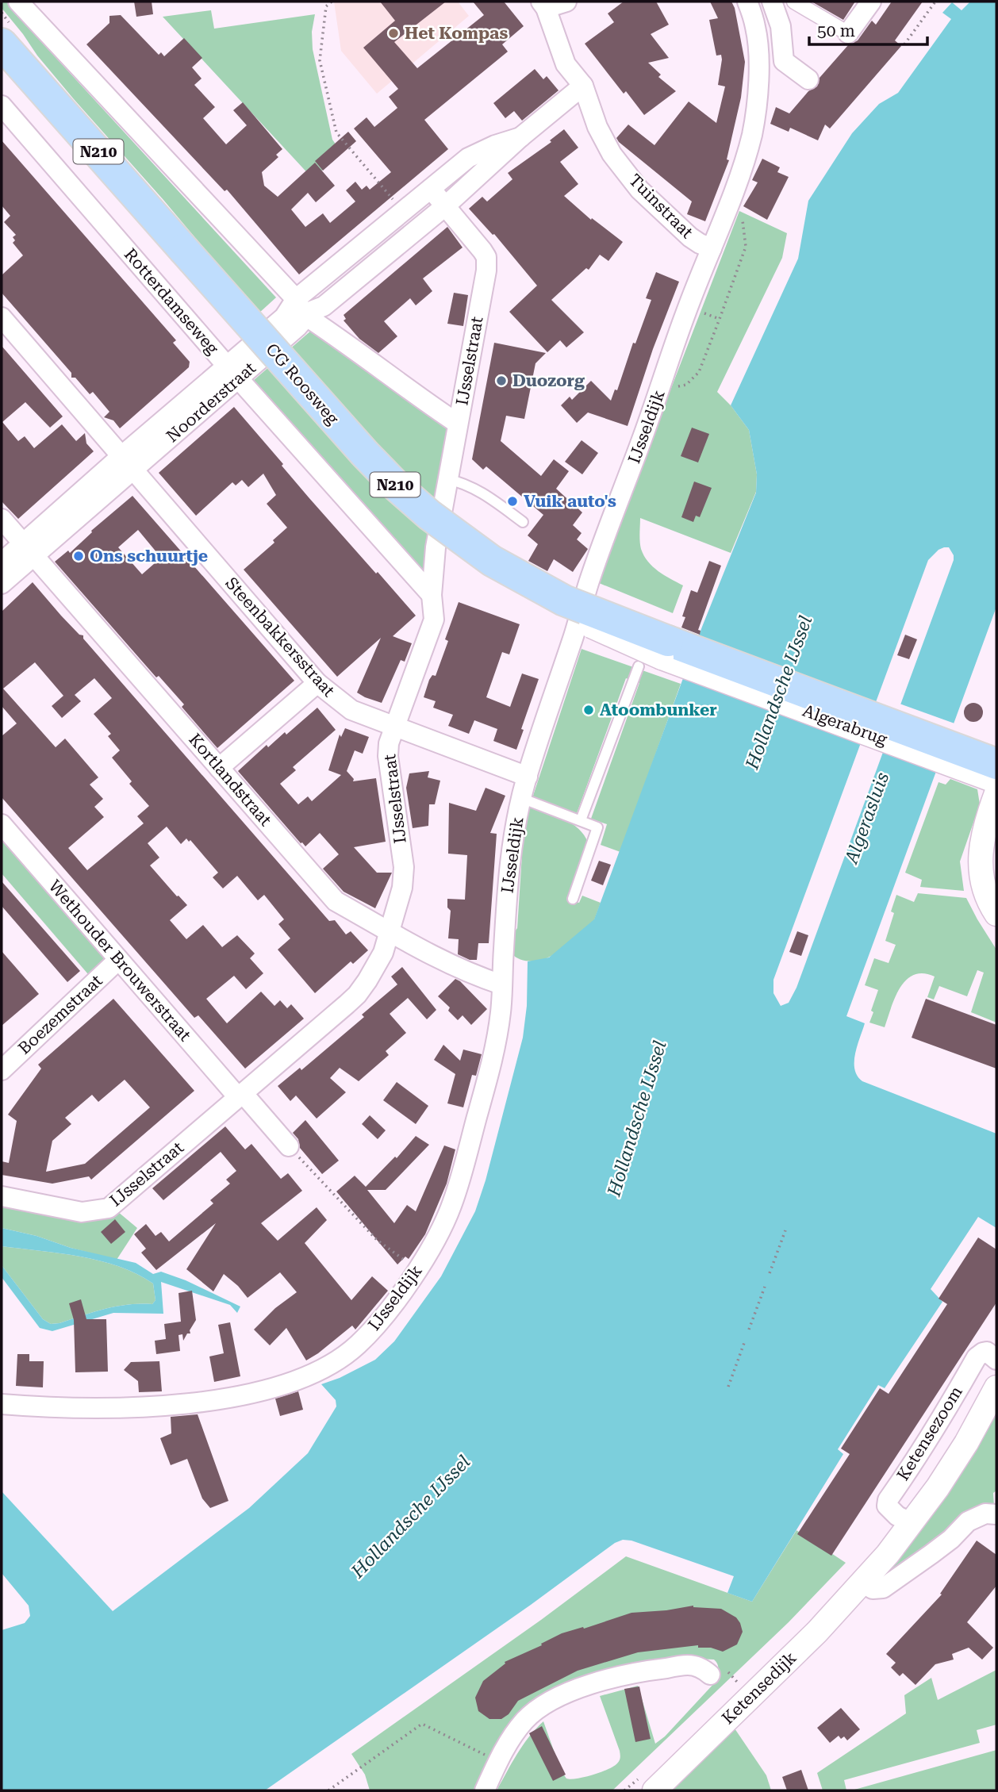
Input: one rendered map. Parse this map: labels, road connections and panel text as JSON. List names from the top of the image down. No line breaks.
{"streets":{"main road":["N210","CG Roosweg","Algerabrug"],"street":["Tuinstraat","Rotterdamseweg","IJsselstraat","Noorderstraat","IJsseldijk","Steenbakkersstraat","Kortlandstraat","Wethouder Brouwerstraat","Boezemstraat","Ketensezoom","Ketensedijk"]},"crossings":[["Tuinstraat","Noorderstraat"],["Tuinstraat","IJsseldijk"],["Rotterdamseweg","IJsselstraat"],["Rotterdamseweg","Noorderstraat"],["IJsselstraat","Noorderstraat"],["IJsselstraat","Steenbakkersstraat"],["IJsselstraat","Kortlandstraat"],["IJsselstraat","Wethouder Brouwerstraat"],["CG Roosweg","Algerabrug"],["Noorderstraat","Steenbakkersstraat"],["Noorderstraat","Kortlandstraat"],["IJsseldijk","Steenbakkersstraat"],["IJsseldijk","Kortlandstraat"],["Wethouder Brouwerstraat","Boezemstraat"],["Ketensezoom","Ketensedijk"]],"water":["Hollandsche IJssel","Algerasluis"],"places":["Het Kompas","Duozorg","Vuik auto's","Ons schuurtje","Atoombunker"],"scale_bar":"50 m"}
